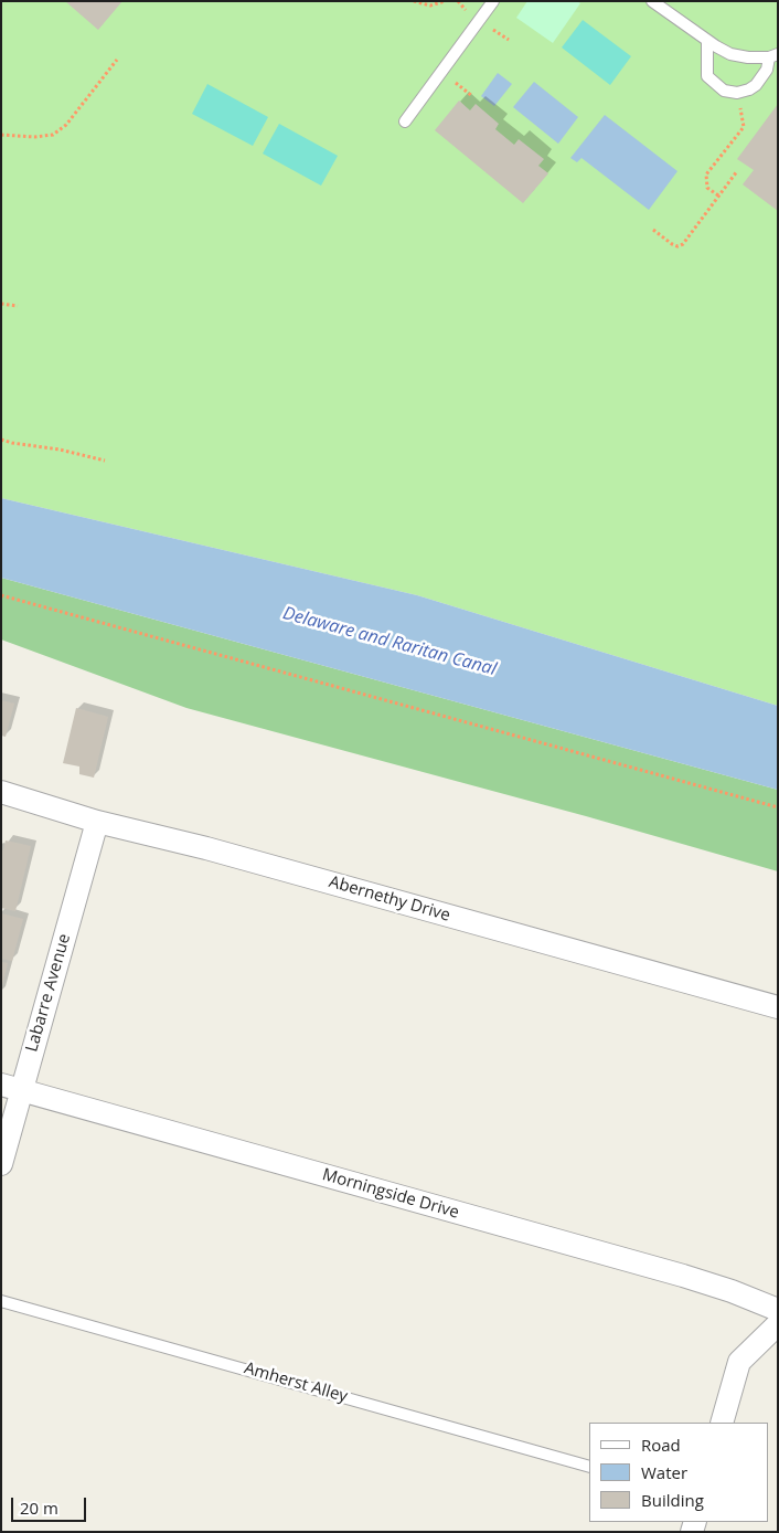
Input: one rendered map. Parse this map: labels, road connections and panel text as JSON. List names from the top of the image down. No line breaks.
{"streets":{"street":["Abernethy Drive","Labarre Avenue","Morningside Drive"],"lane":["Amherst Alley"]},"crossings":[["Abernethy Drive","Labarre Avenue"],["Labarre Avenue","Morningside Drive"]],"water":["Delaware and Raritan Canal"],"legend":["Road","Water","Building"],"scale_bar":"20 m"}
